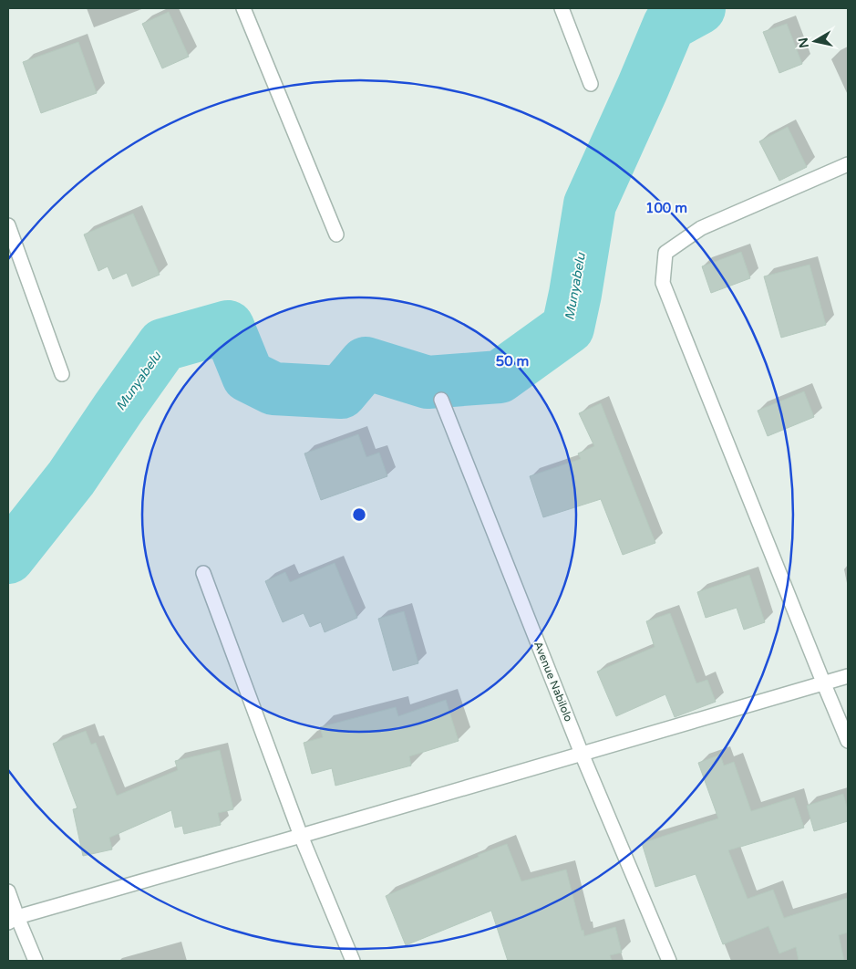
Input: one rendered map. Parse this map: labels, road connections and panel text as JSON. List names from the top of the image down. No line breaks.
{"streets":{"street":["Avenue Nabilolo"]},"water":["Munyabelu"],"north":"left","rings":["100 m","50 m"]}
